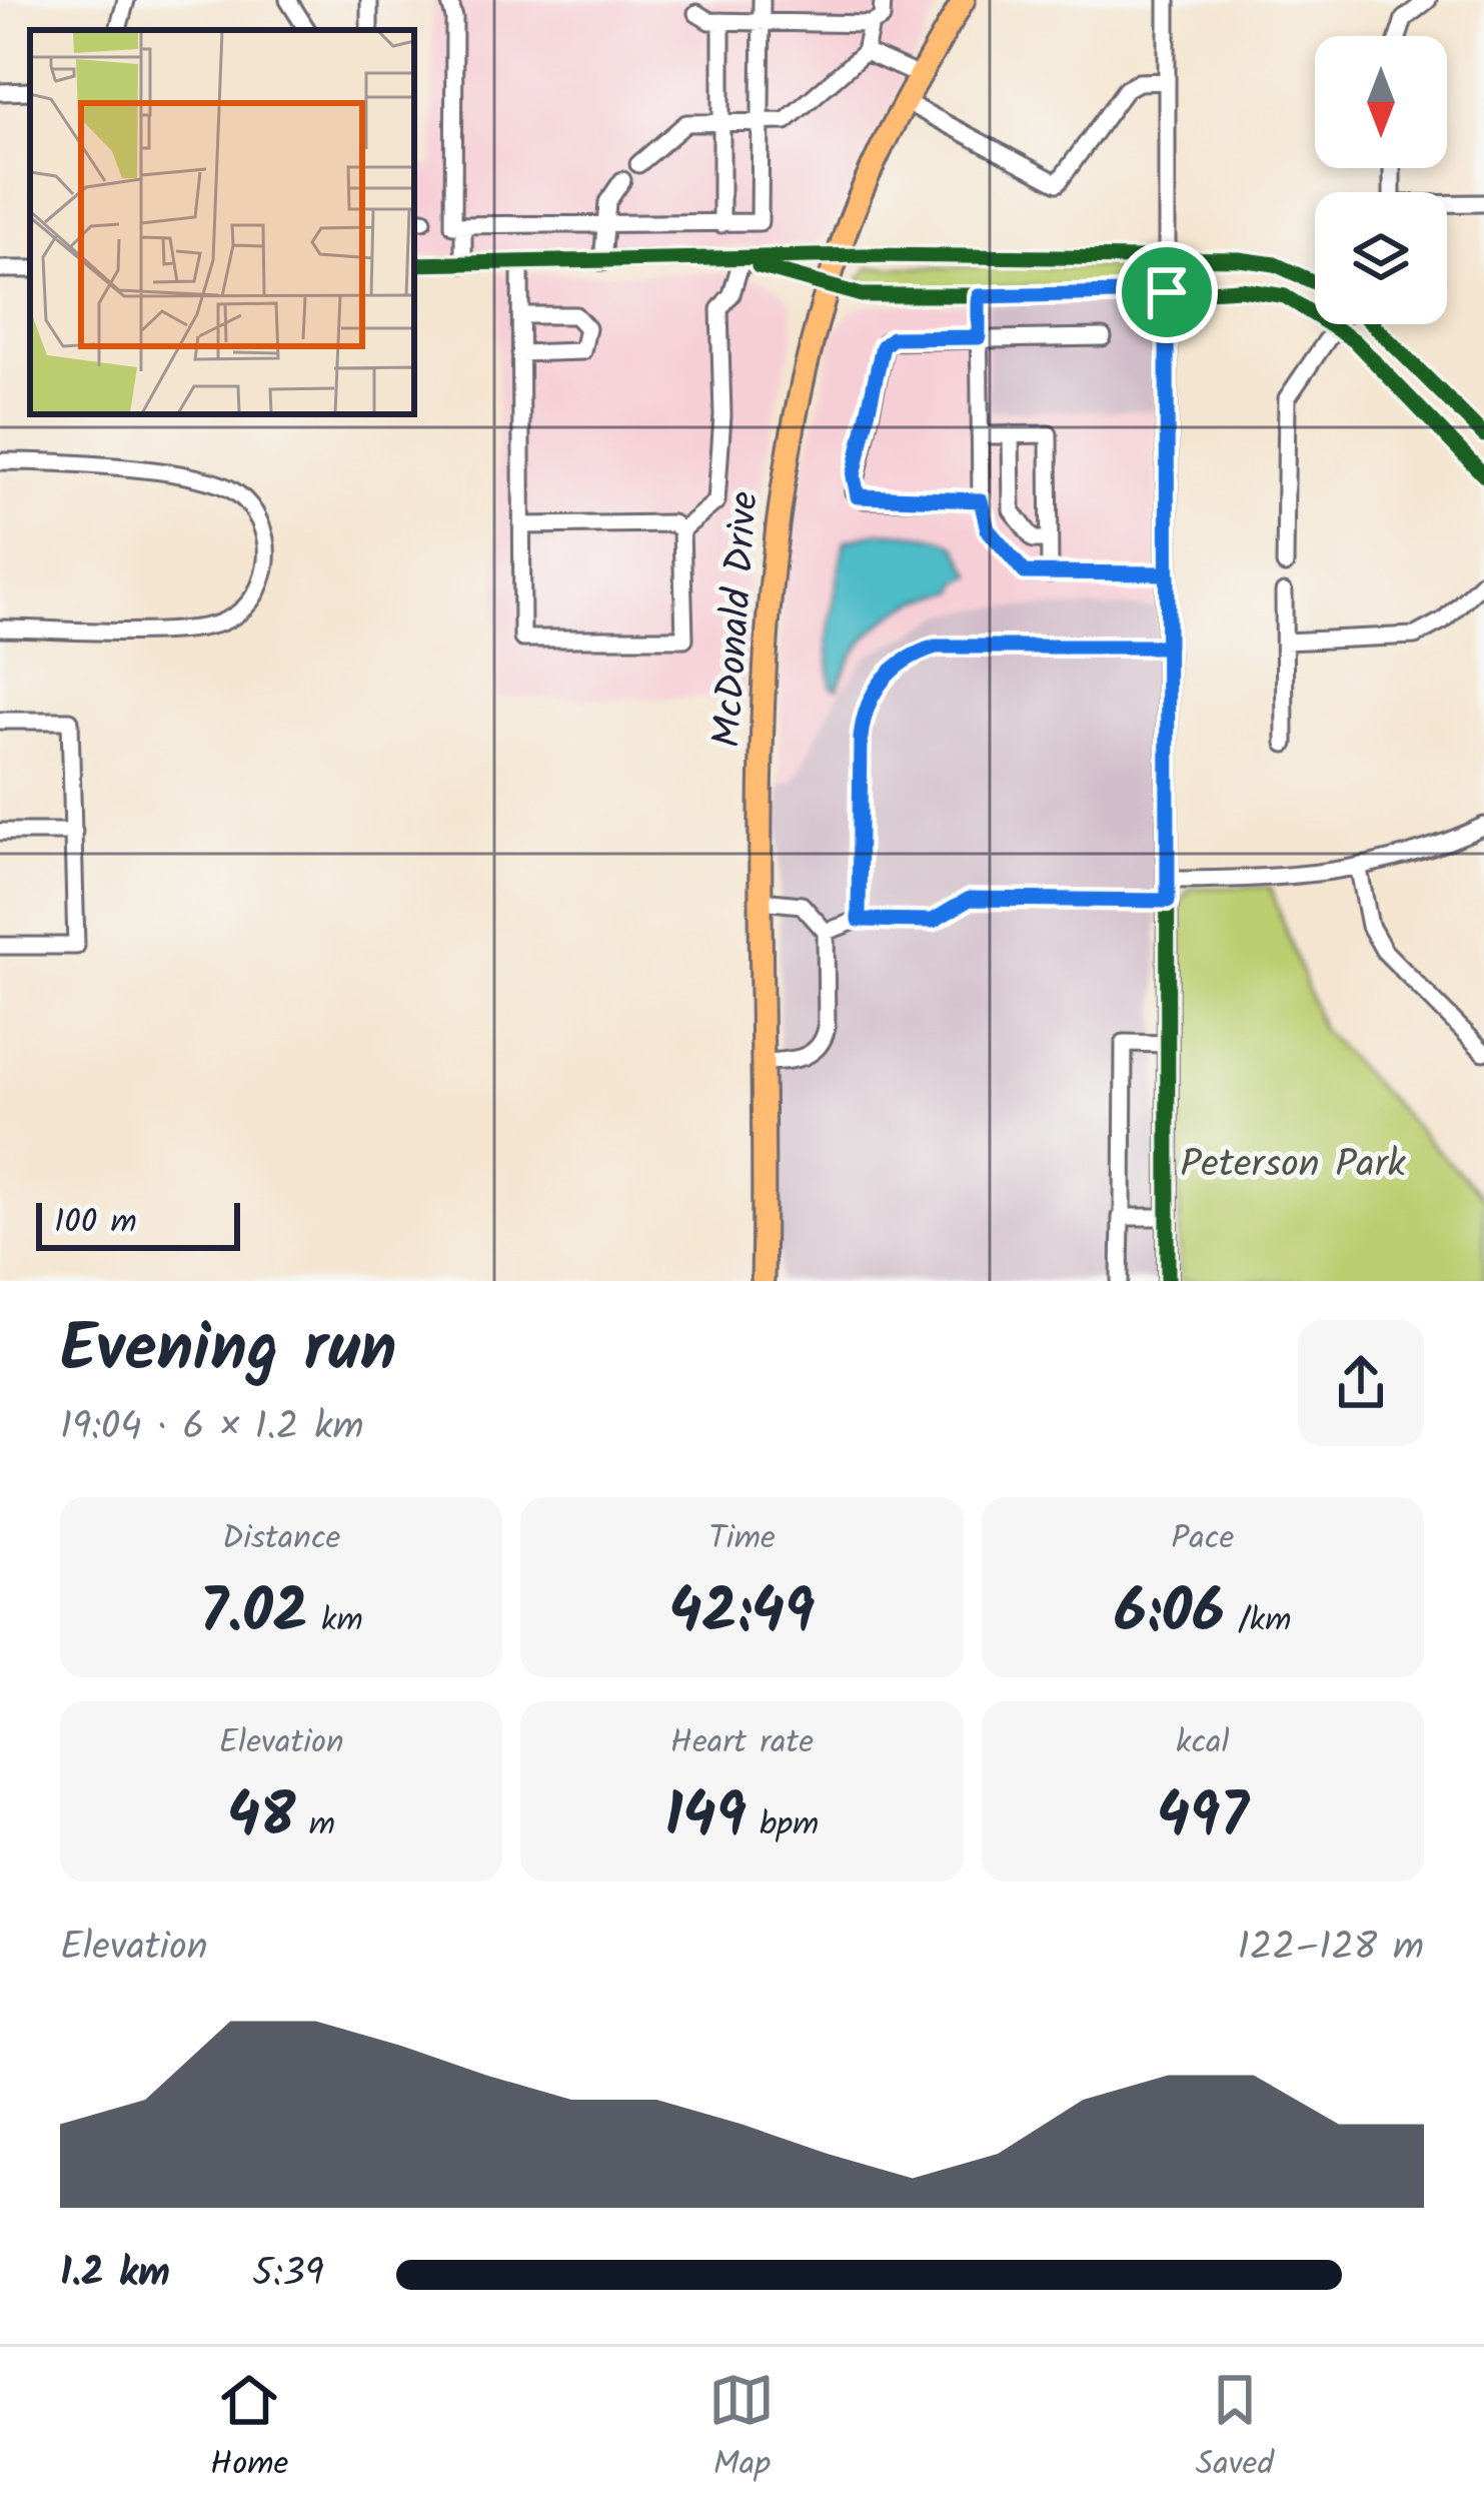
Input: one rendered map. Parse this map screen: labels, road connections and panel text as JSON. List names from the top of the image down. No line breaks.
{"streets":{"highway":["McDonald Drive"]},"parks":["Peterson Park"],"scale_bar":"100 m","north":"bottom","page":{"scale":"100 m","heading":["Evening run","19:04 · 6 × 1.2 km"],"stats":[["Distance","7.02 km"],["Time","42:49"],["Pace","6:06 /km"],["Elevation","48 m"],["Heart rate","149 bpm"],["kcal","497"]],"chart":["Elevation","122–128 m"],"list":[{"name":"1.2 km","note":"5:39"}],"tabs":["Home","Map","Saved"]}}
